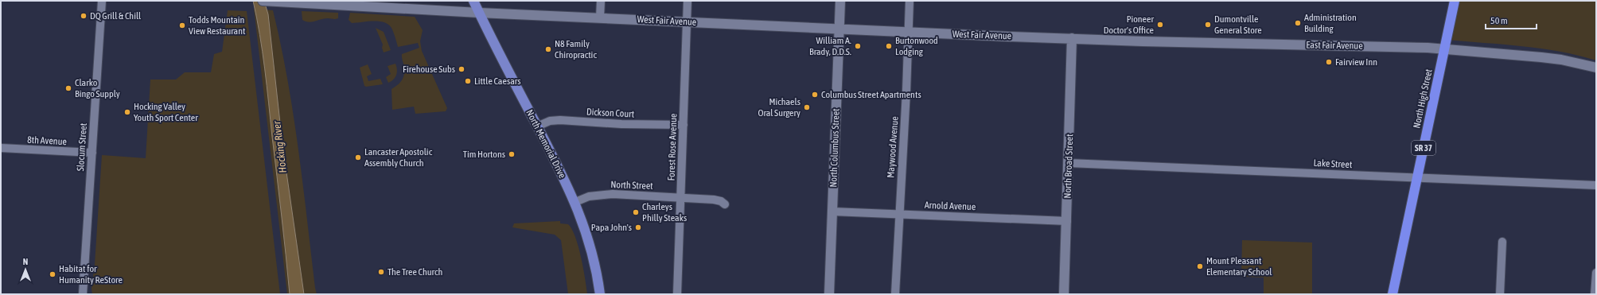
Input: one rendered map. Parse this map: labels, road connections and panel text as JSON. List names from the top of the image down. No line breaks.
{"streets":{"highway":["North High Street","SR 37"],"main road":["West Fair Avenue","East Fair Avenue","North Memorial Drive","North Columbus Street","North Broad Street"],"street":["Dickson Court","8th Avenue","Slocum Street","Forest Rose Avenue","Maywood Avenue","Lake Street","North Street","Arnold Avenue"]},"crossings":[["West Fair Avenue","East Fair Avenue"],["West Fair Avenue","North Memorial Drive"],["West Fair Avenue","Forest Rose Avenue"],["West Fair Avenue","Maywood Avenue"],["West Fair Avenue","North Columbus Street"],["West Fair Avenue","North Broad Street"],["East Fair Avenue","North High Street"],["East Fair Avenue","North Broad Street"],["North High Street","Lake Street"],["Dickson Court","North Memorial Drive"],["Dickson Court","Forest Rose Avenue"],["8th Avenue","Slocum Street"],["North Memorial Drive","North Street"],["Forest Rose Avenue","North Street"],["Maywood Avenue","Arnold Avenue"],["North Columbus Street","Arnold Avenue"],["Lake Street","North Broad Street"],["North Broad Street","Arnold Avenue"]],"water":["Hocking River"],"places":["DQ Grill & Chill","Administration Building","Pioneer Doctor's Office","Dumontville General Store","Todds Mountain View Restaurant","William A. Brady, D.D.S.","Burtonwood Lodging","N8 Family Chiropractic","Fairview Inn","Firehouse Subs","Little Caesars","Clarko Bingo Supply","Columbus Street Apartments","Michaels Oral Surgery","Hocking Valley Youth Sport Center","Tim Hortons","Lancaster Apostolic Assembly Church","Charleys Philly Steaks","Papa John's","Mount Pleasant Elementary School","The Tree Church","Habitat for Humanity ReStore"],"scale_bar":"50 m","north":"top"}
